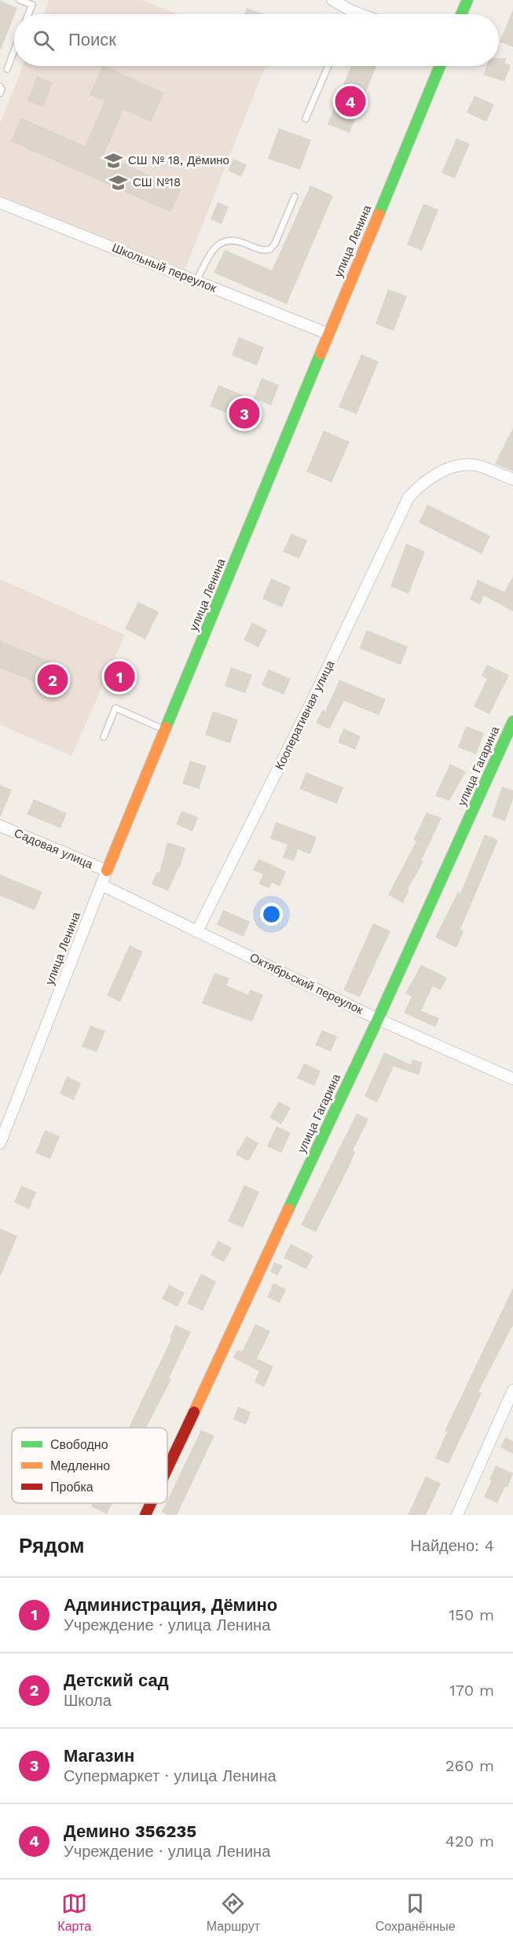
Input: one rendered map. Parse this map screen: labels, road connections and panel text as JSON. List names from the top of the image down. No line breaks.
{"streets":{"street":["улица Ленина","Школьный переулок","Кооперативная улица","улица Гагарина","Садовая улица","Октябрьский переулок"]},"crossings":[["улица Ленина","Школьный переулок"],["улица Ленина","Садовая улица"],["улица Ленина","Октябрьский переулок"],["Кооперативная улица","Октябрьский переулок"],["улица Гагарина","Октябрьский переулок"]],"places":{"school or university":["СШ № 18, Дёмино","СШ №18"]},"legend":["Свободно","Медленно","Пробка"],"page":{"search":"Поиск","pins":["4","3","1","2"],"heading":["Рядом","Найдено: 4"],"list":[{"mark":"1","name":"Администрация, Дёмино","note":"Учреждение · улица Ленина","value":"150 m"},{"mark":"2","name":"Детский сад","note":"Школа","value":"170 m"},{"mark":"3","name":"Магазин","note":"Супермаркет · улица Ленина","value":"260 m"},{"mark":"4","name":"Демино 356235","note":"Учреждение · улица Ленина","value":"420 m"}],"nav":["Карта","Маршрут","Сохранённые"]}}
